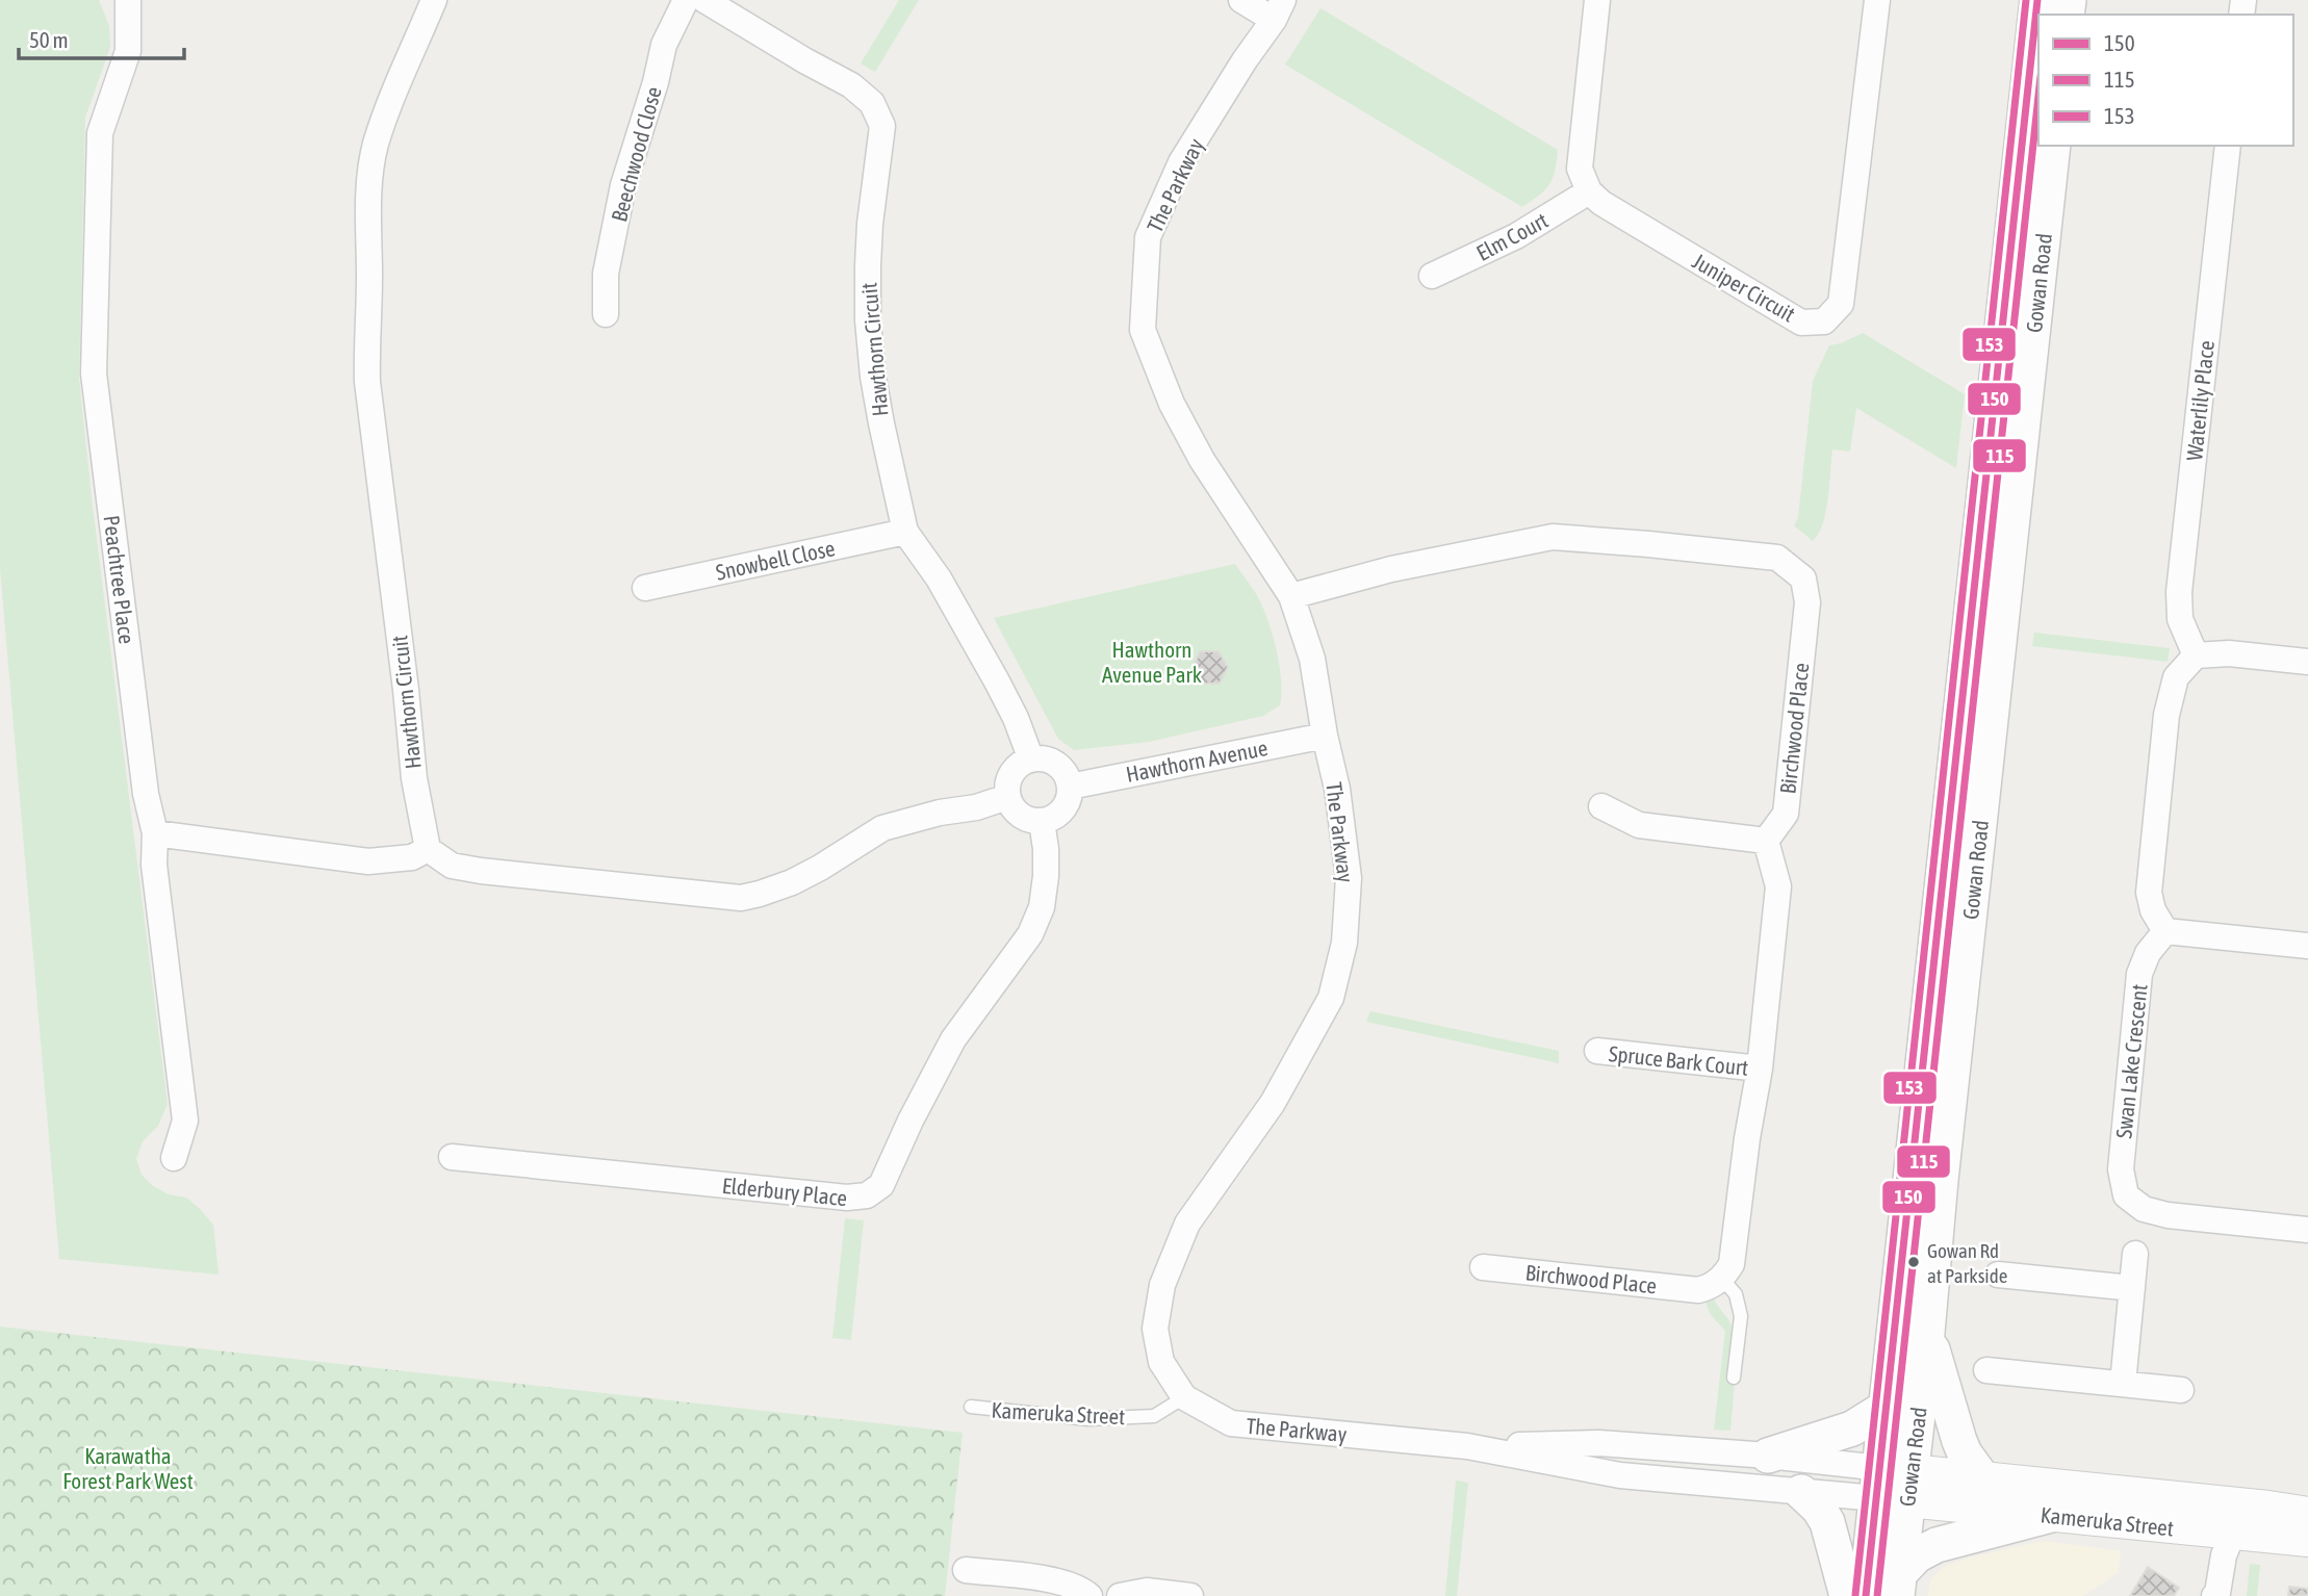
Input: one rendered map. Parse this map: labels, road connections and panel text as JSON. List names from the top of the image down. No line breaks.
{"streets":{"main road":["Gowan Road"],"street":["Beechwood Close","The Parkway","Elm Court","Juniper Circuit","Hawthorn Circuit","Waterlily Place","Snowbell Close","Peachtree Place","Birchwood Place","Hawthorn Avenue","Spruce Bark Court","Swan Lake Crescent","Elderbury Place","Kameruka Street"]},"crossings":[["The Parkway","Gowan Road"],["The Parkway","Birchwood Place"],["The Parkway","Hawthorn Avenue"],["The Parkway","Kameruka Street"],["Elm Court","Juniper Circuit"],["Gowan Road","Kameruka Street"],["Hawthorn Circuit","Snowbell Close"],["Hawthorn Circuit","Hawthorn Avenue"],["Hawthorn Circuit","Elderbury Place"],["Hawthorn Avenue","Elderbury Place"]],"parks":["Hawthorn Avenue Park","Karawatha Forest Park West"],"places":["Gowan Rd at Parkside"],"lines":["transit line 150","transit line 153","transit line 115"],"legend":["150","115","153"],"scale_bar":"50 m"}
